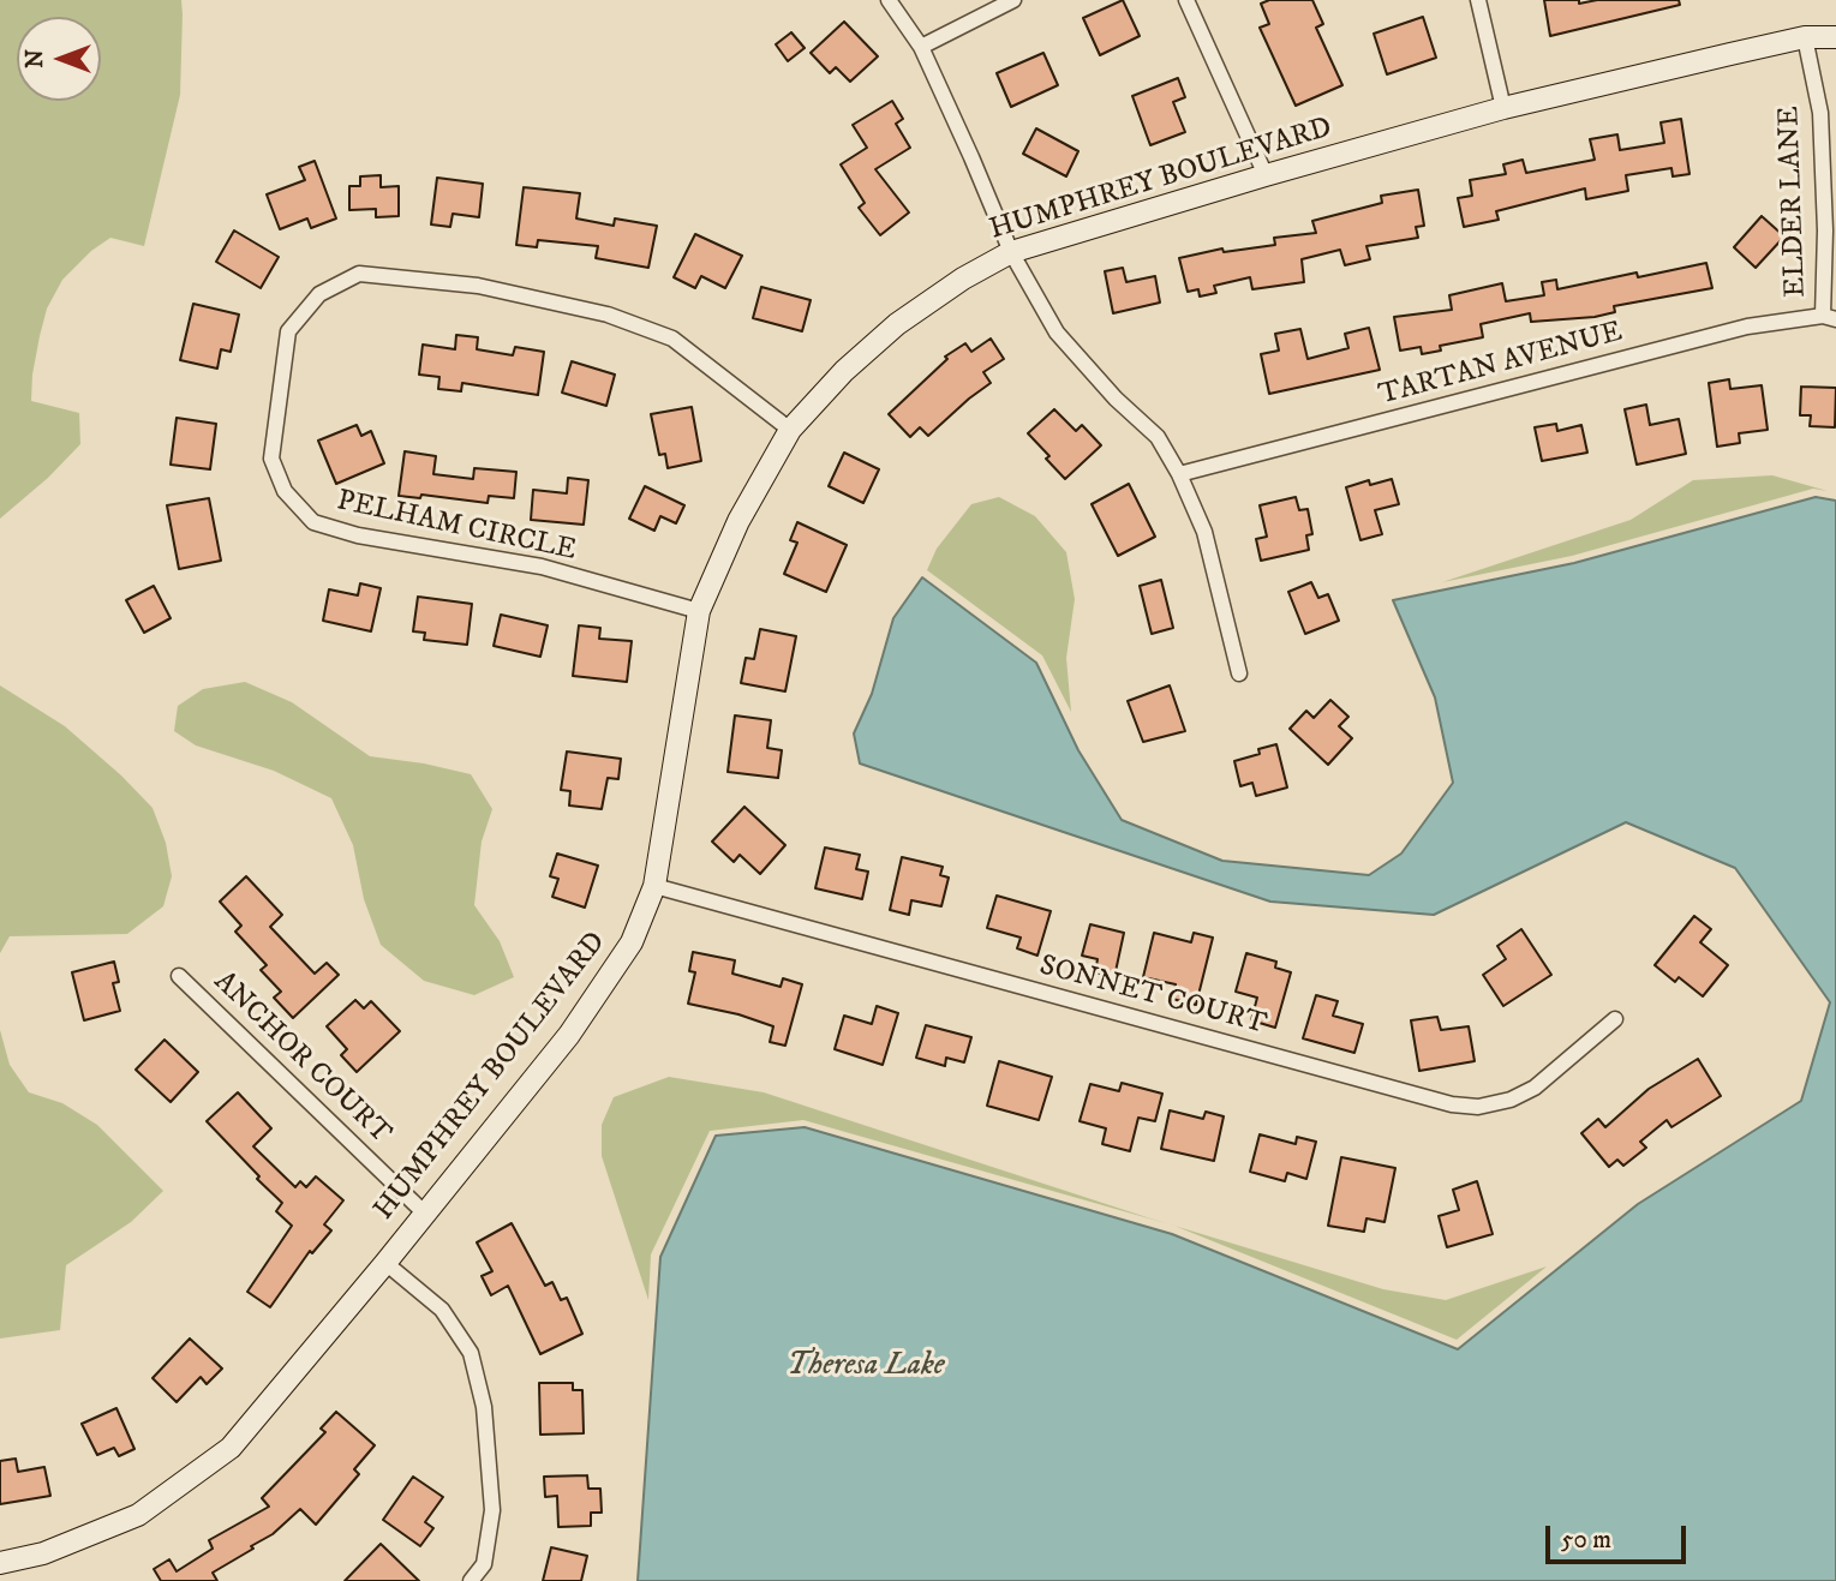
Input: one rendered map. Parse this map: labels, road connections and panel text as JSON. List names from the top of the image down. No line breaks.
{"streets":{"street":["HUMPHREY BOULEVARD","ELDER LANE","TARTAN AVENUE","PELHAM CIRCLE","SONNET COURT","ANCHOR COURT"]},"crossings":[["HUMPHREY BOULEVARD","ELDER LANE"],["HUMPHREY BOULEVARD","PELHAM CIRCLE"],["HUMPHREY BOULEVARD","SONNET COURT"],["HUMPHREY BOULEVARD","ANCHOR COURT"],["ELDER LANE","TARTAN AVENUE"]],"water":["Theresa Lake"],"scale_bar":"50 m","north":"left"}
